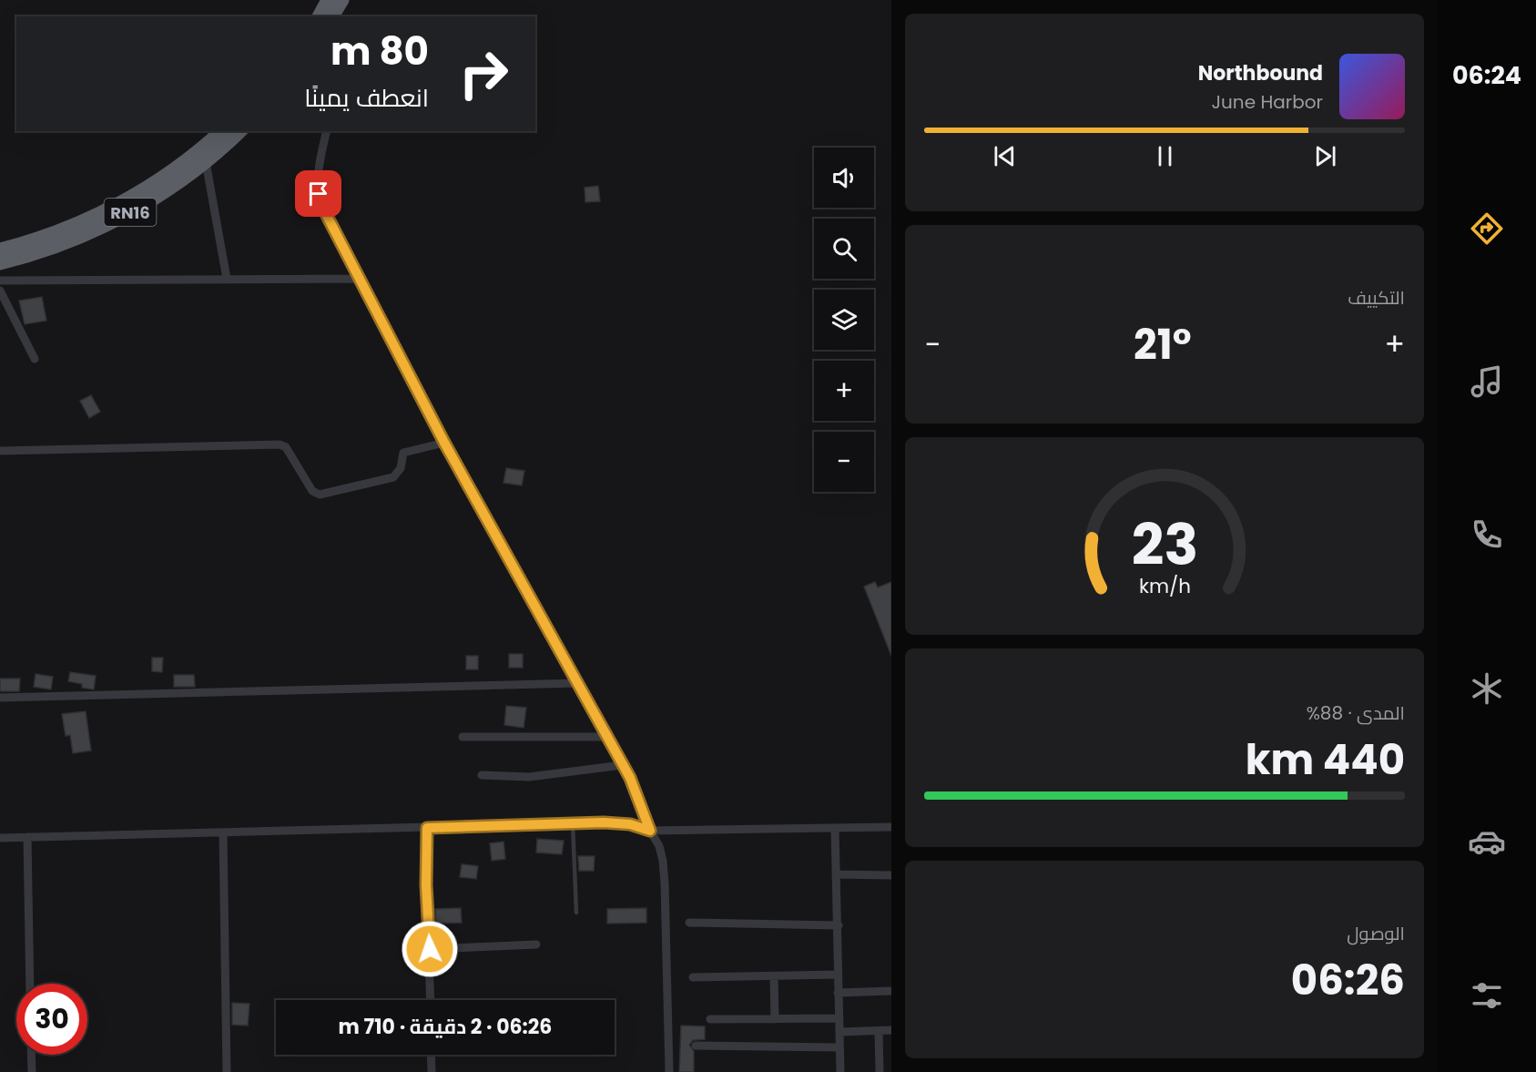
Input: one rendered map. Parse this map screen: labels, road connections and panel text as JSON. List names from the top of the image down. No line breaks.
{"streets":{"highway":["RN16"]},"page":{"tabs":"06:24","turn":["80 m","انعطف يمينًا"],"song":["Northbound","June Harbor"],"map_buttons":["+","−"],"tile":["التكييف",["المدى · 88%","440 km"],["الوصول","06:26"]],"heat":["−","21°","+"],"limit":"30","trip":"06:26 · 2 دقيقة · 710 m","gauge":["23","km/h"]}}
